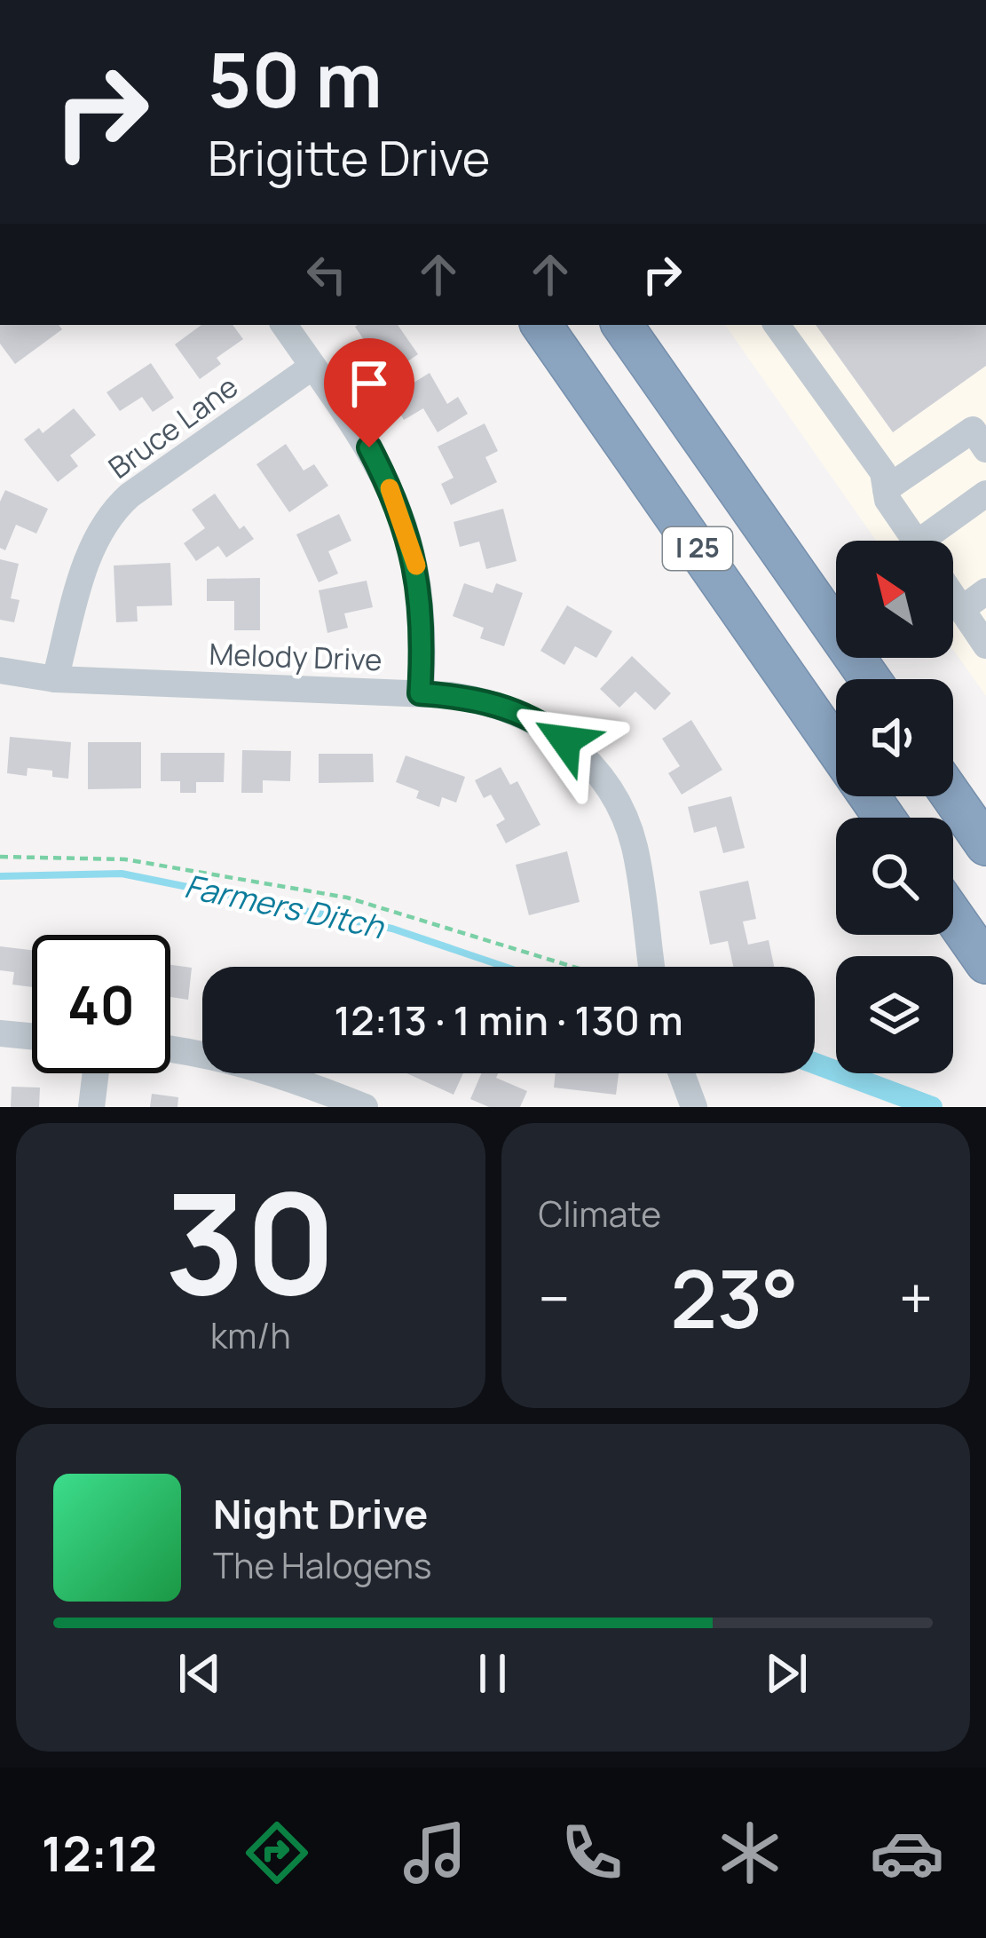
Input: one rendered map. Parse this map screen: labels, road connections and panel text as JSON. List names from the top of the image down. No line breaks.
{"streets":{"highway":["I 25"],"street":["Bruce Lane","Melody Drive"]},"crossings":[["Bruce Lane","Melody Drive"]],"water":["Farmers Ditch"],"north":"top left","page":{"turn":["50 m","Brigitte Drive"],"limit":"40","trip":"12:13 · 1 min · 130 m","tile":[["30","km/h"],"Climate"],"heat":["−","23°","+"],"song":["Night Drive","The Halogens"],"tabs":"12:12"}}
